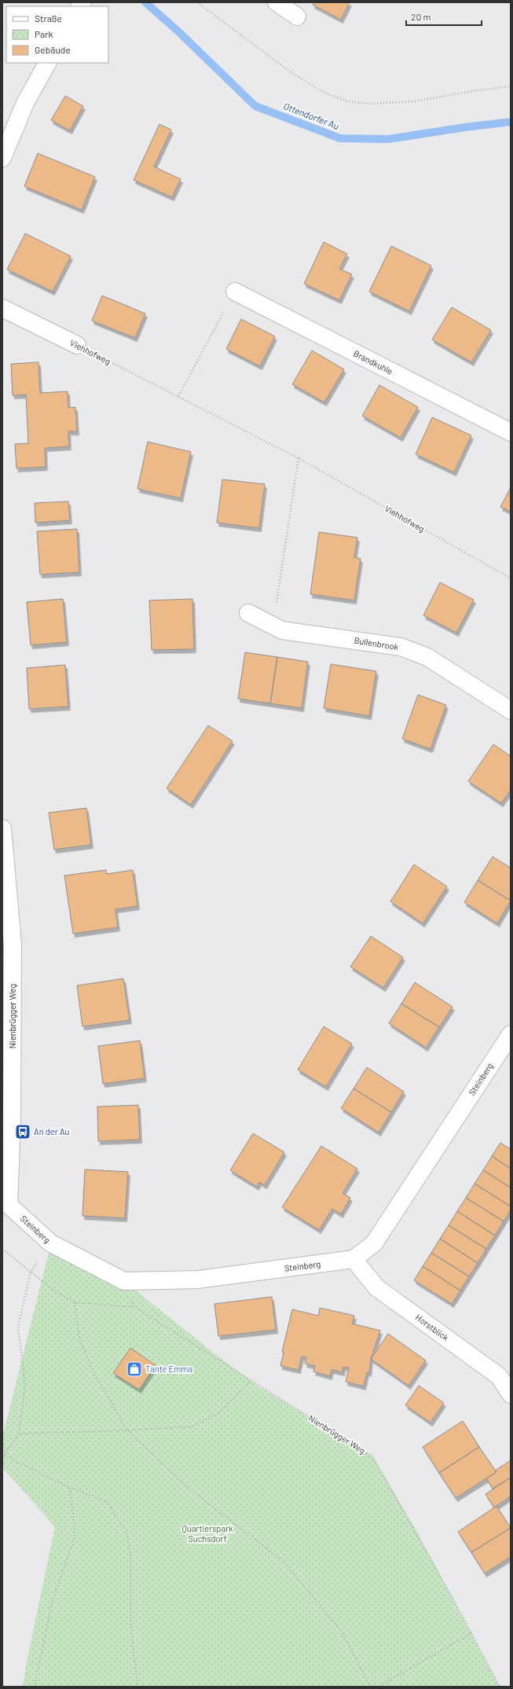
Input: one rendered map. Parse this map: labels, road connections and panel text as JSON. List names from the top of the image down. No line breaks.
{"streets":{"street":["Viehhofweg","Brandkuhle","Bullenbrook","Nienbrügger Weg","Steinberg","Horstblick"]},"crossings":[["Nienbrügger Weg","Steinberg"],["Steinberg","Horstblick"]],"water":["Ottendorfer Au"],"parks":["Quartierspark Suchsdorf"],"places":{"bus stop":["An der Au"],"shop":["Tante Emma"]},"legend":["Straße","Park","Gebäude"],"scale_bar":"20 m"}
